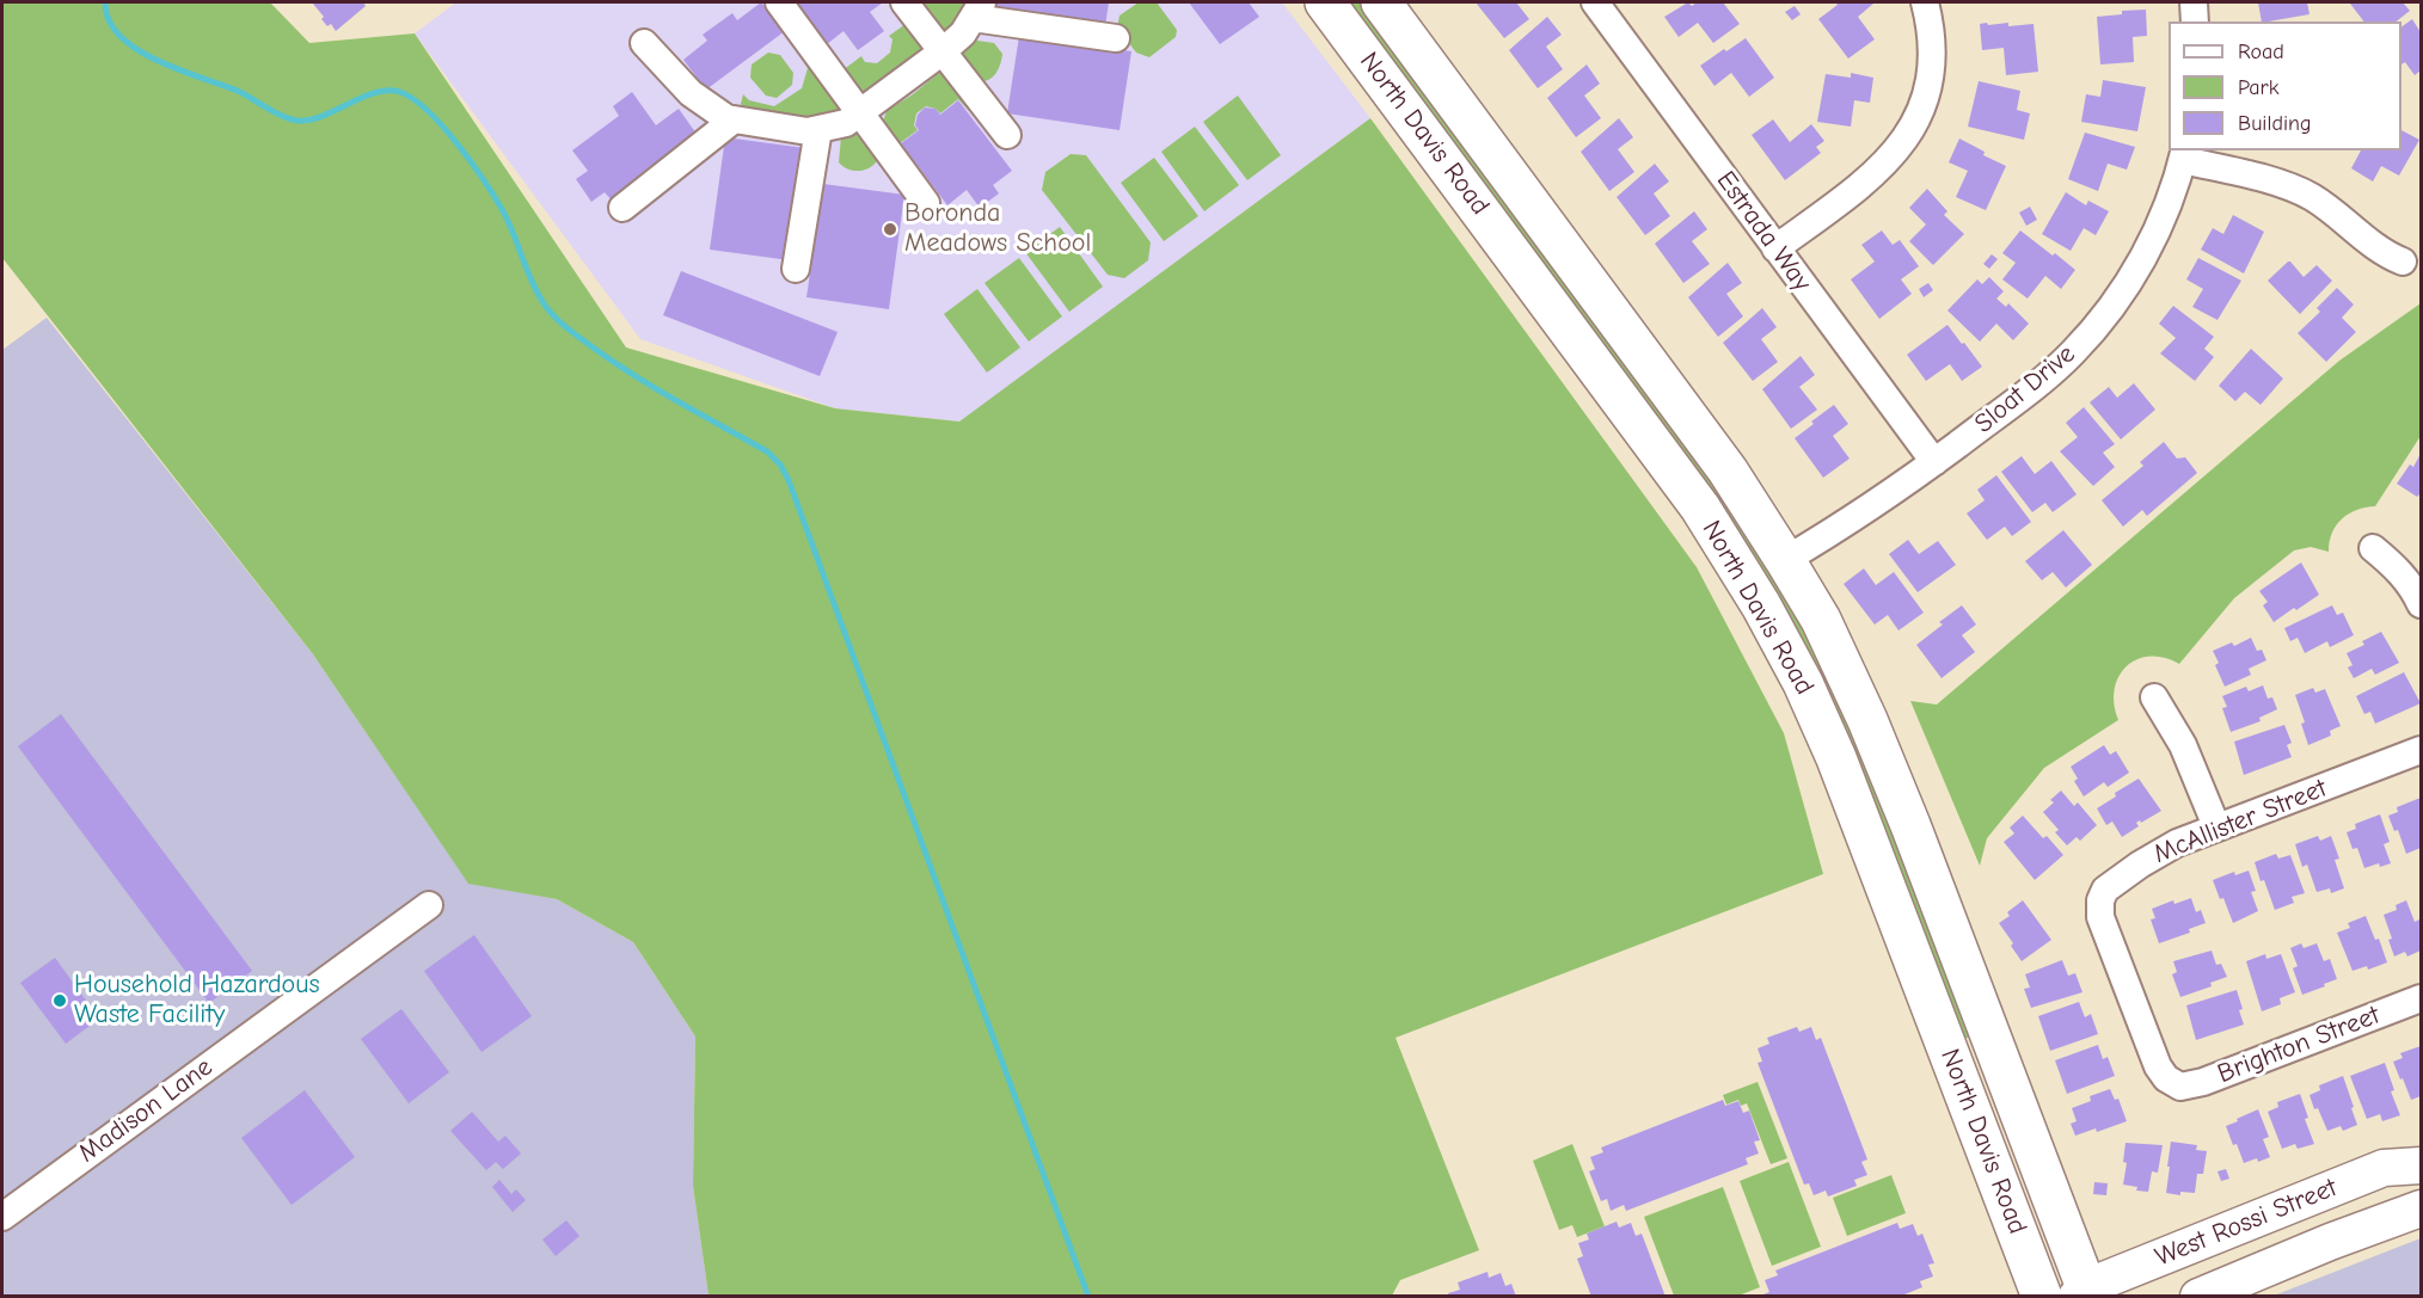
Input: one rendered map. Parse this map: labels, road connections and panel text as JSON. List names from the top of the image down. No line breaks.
{"streets":{"highway":["North Davis Road"],"main road":["West Rossi Street"],"street":["Estrada Way","Sloat Drive","McAllister Street","Brighton Street","Madison Lane"]},"crossings":[["North Davis Road","Sloat Drive"],["North Davis Road","West Rossi Street"],["Estrada Way","Sloat Drive"],["McAllister Street","Brighton Street"]],"places":["Boronda Meadows School","Household Hazardous Waste Facility"],"legend":["Road","Park","Building"]}
